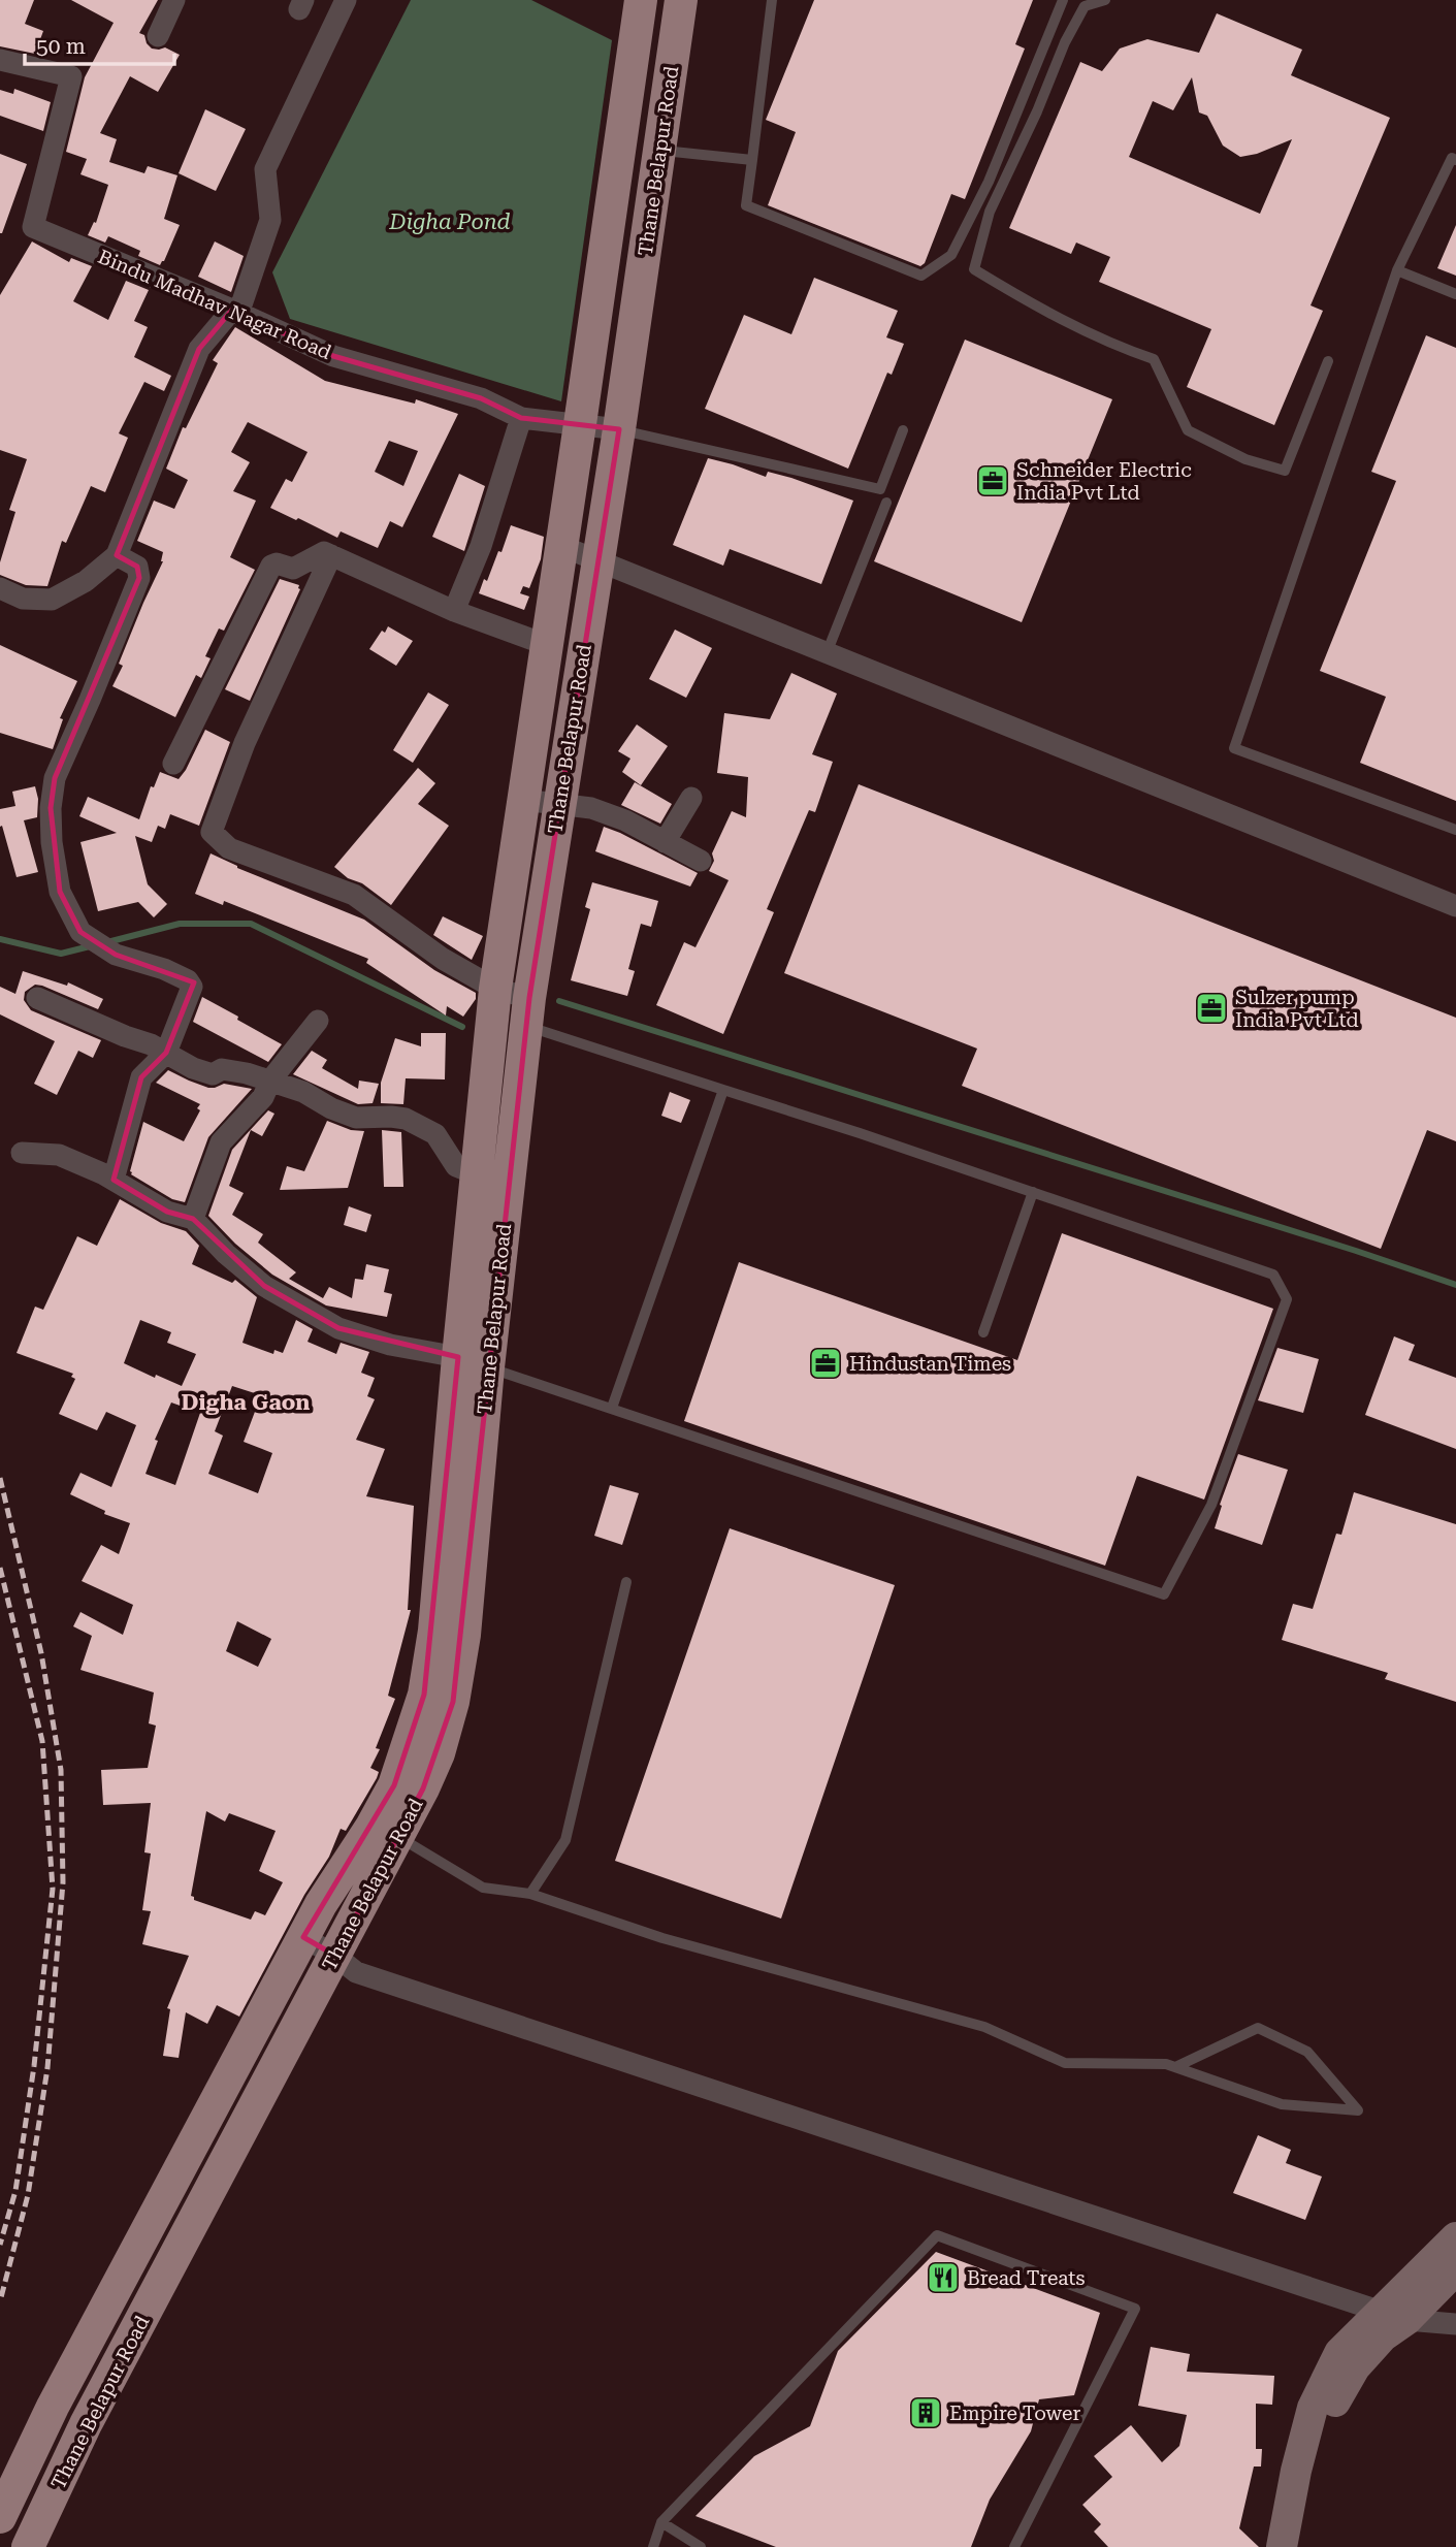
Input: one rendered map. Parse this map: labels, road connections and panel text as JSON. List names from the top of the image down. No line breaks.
{"streets":{"main road":["Thane Belapur Road"],"street":["Bindu Madhav Nagar Road"]},"crossings":[["Thane Belapur Road","Bindu Madhav Nagar Road"]],"districts":["Digha Gaon"],"water":["Digha Pond"],"places":{"office":["Schneider Electric India Pvt Ltd","Sulzer pump India Pvt Ltd","Hindustan Times"],"restaurant":["Bread Treats"],"building":["Empire Tower"]},"scale_bar":"50 m"}
